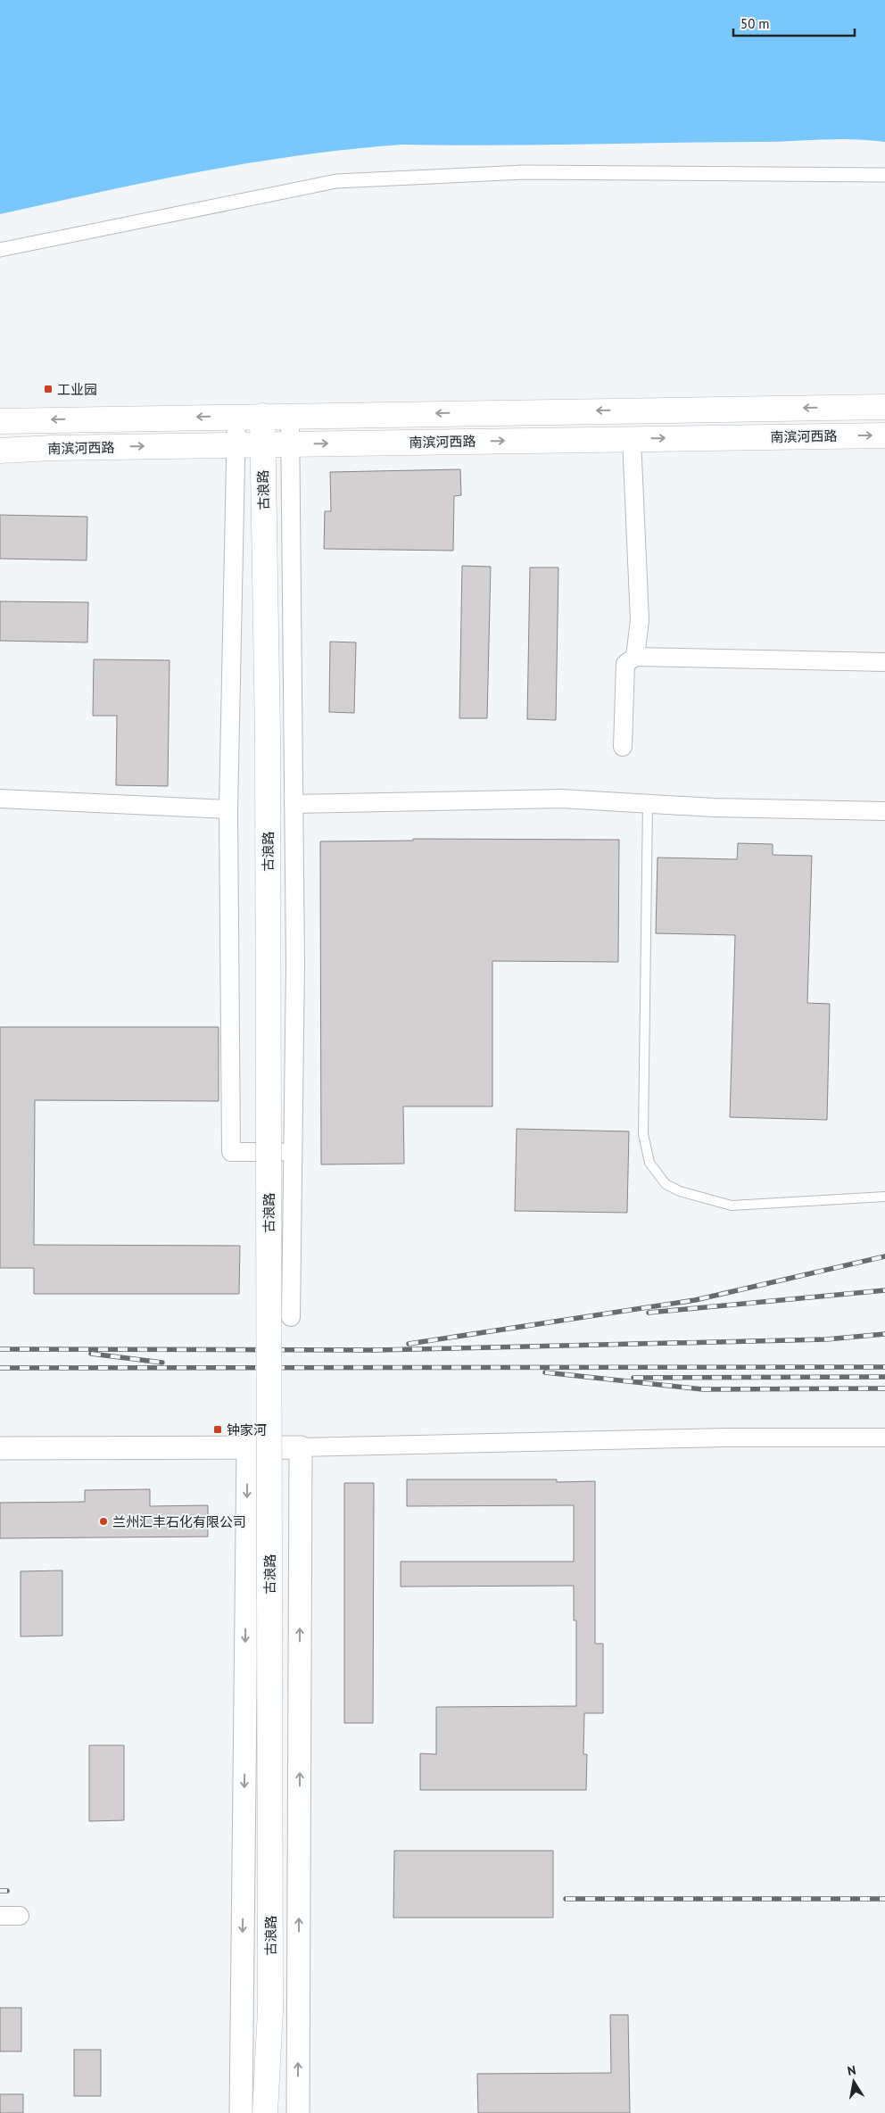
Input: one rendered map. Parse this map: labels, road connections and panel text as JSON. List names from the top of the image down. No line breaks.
{"streets":{"main road":["南滨河西路","古浪路"]},"crossings":[["南滨河西路","古浪路"]],"places":{"transit":["工业园","钟家河"],"other":["兰州汇丰石化有限公司"]},"scale_bar":"50 m","north":"top"}
